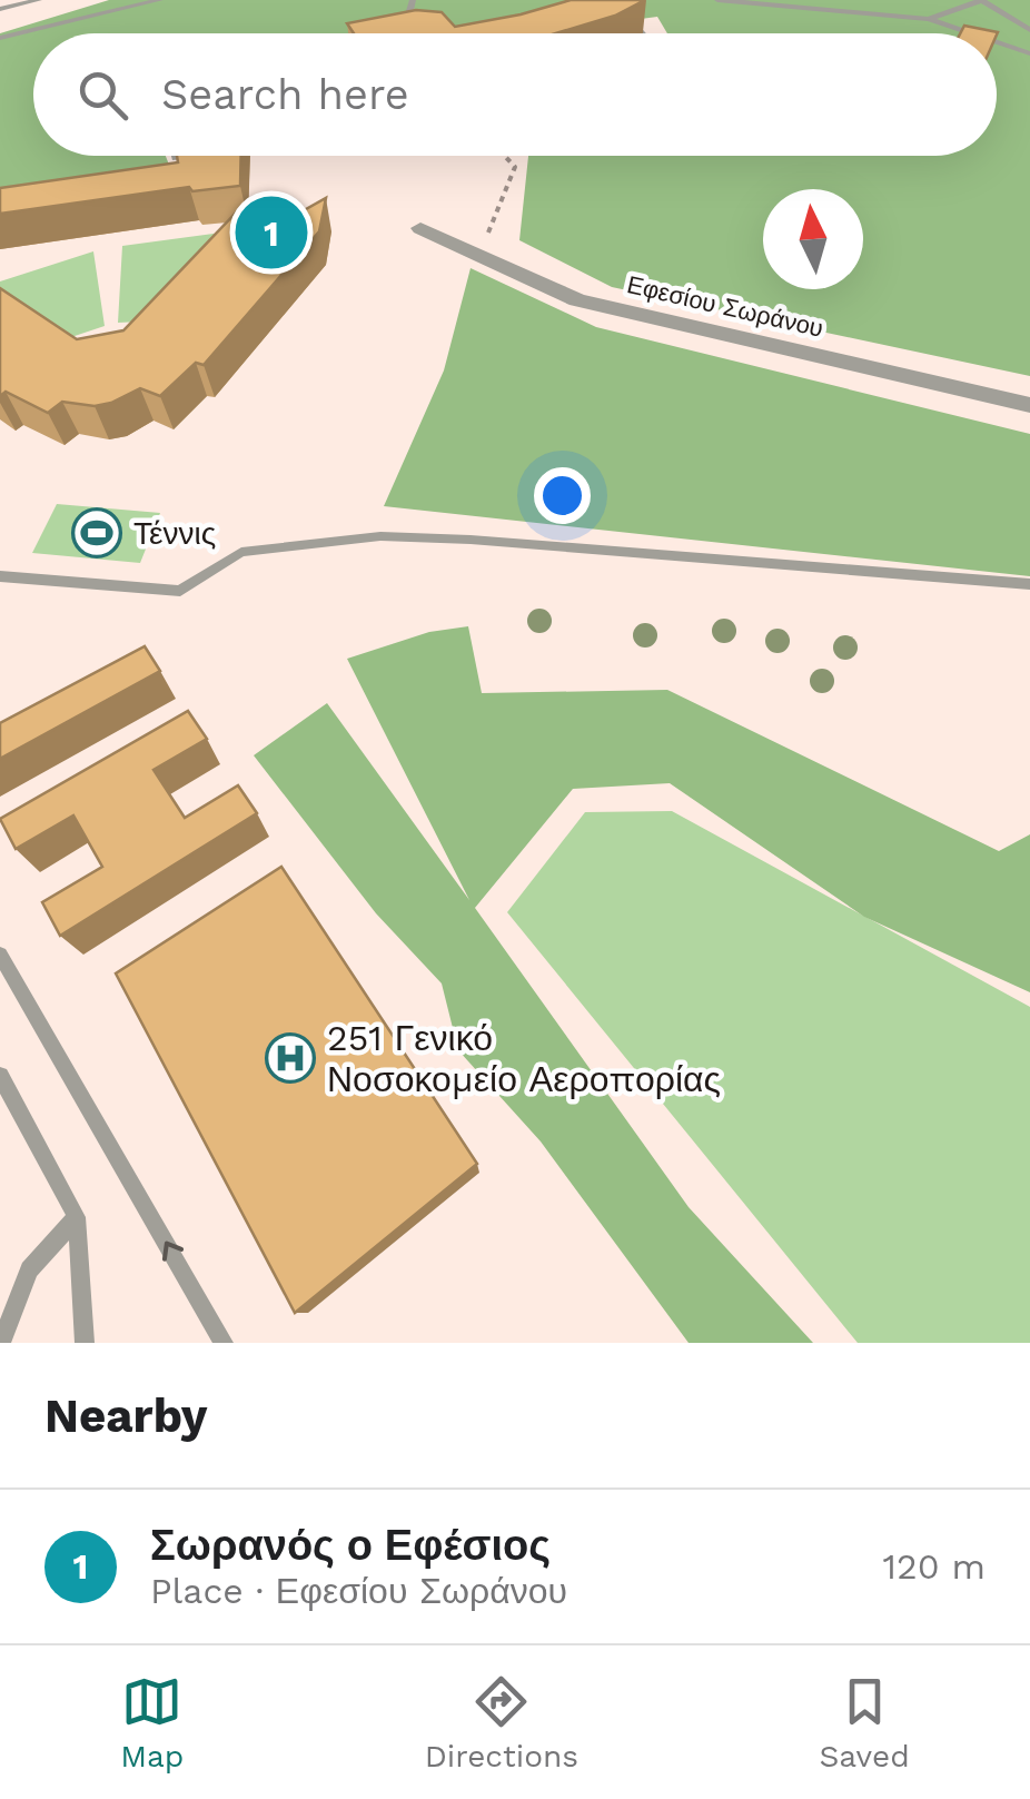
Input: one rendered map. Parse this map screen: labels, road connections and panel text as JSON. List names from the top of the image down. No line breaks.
{"streets":{"street":["Εφεσίου Σωράνου"]},"places":{"sports":["Τέννις"],"hospital":["251 Γενικό Νοσοκομείο Αεροπορίας"]},"north":"top","page":{"search":"Search here","pins":"1","heading":"Nearby","list":[{"mark":"1","name":"Σωρανός ο Εφέσιος","note":"Place · Εφεσίου Σωράνου","value":"120 m"}],"nav":["Map","Directions","Saved"]}}
